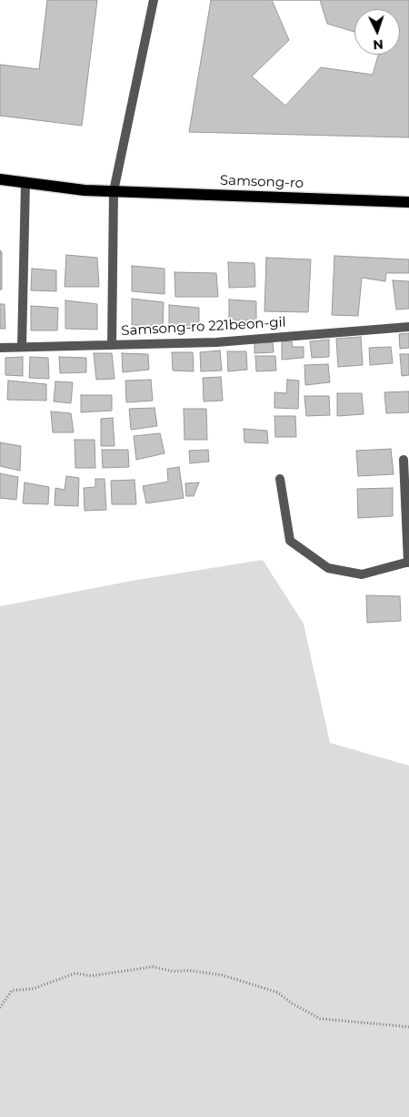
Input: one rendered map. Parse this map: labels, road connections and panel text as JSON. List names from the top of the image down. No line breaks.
{"streets":{"main road":["Samsong-ro"],"street":["Samsong-ro 221beon-gil"]},"north":"bottom"}
